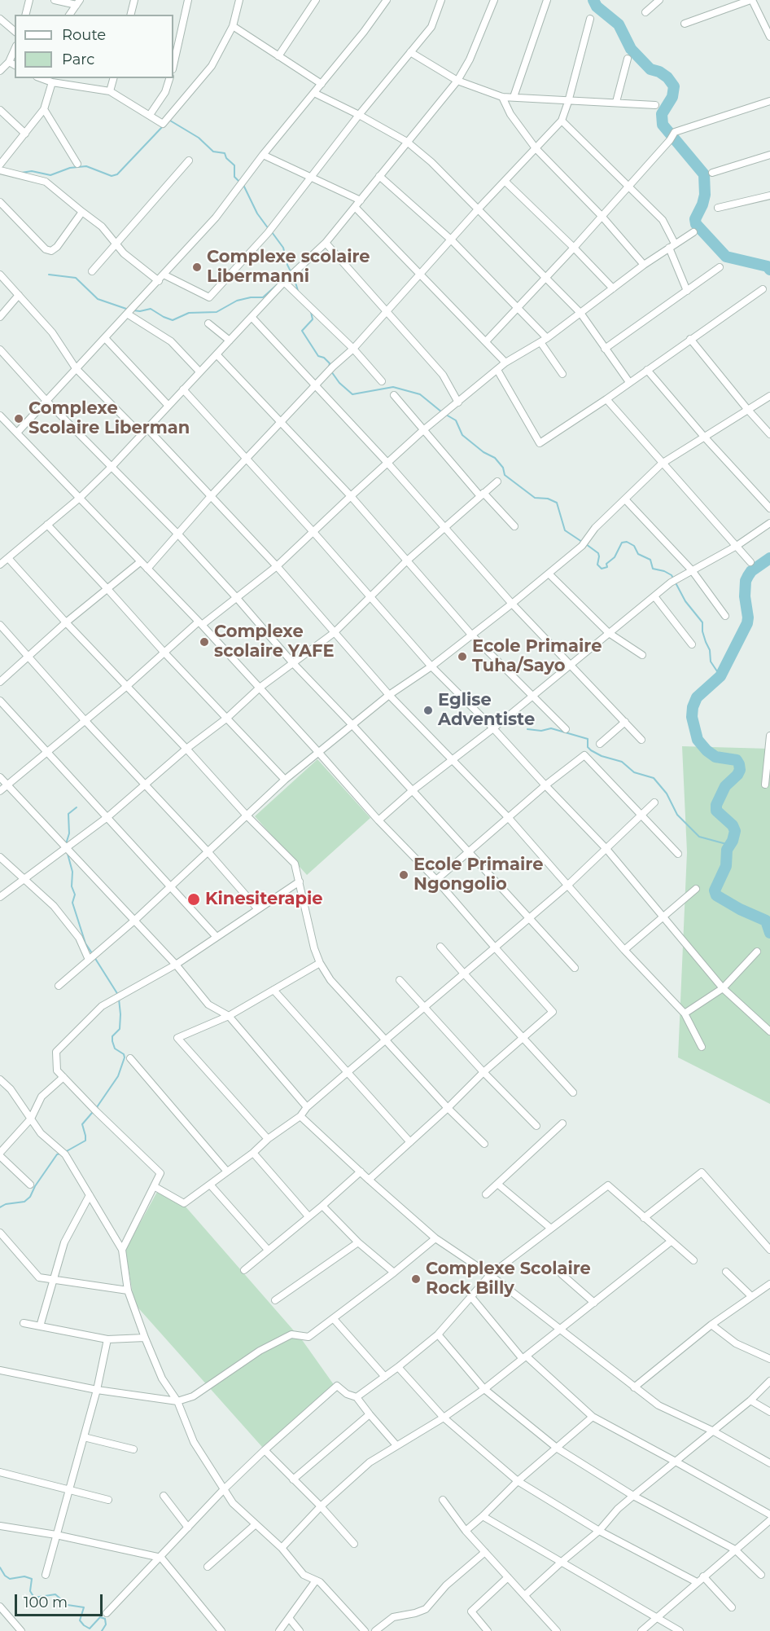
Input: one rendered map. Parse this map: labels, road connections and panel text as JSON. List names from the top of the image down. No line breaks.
{"places":["Complexe scolaire Libermanni","Complexe Scolaire Liberman","Complexe scolaire YAFE","Ecole Primaire Tuha/Sayo","Eglise Adventiste","Ecole Primaire Ngongolio","Kinesiterapie","Complexe Scolaire Rock Billy"],"legend":["Route","Parc"],"scale_bar":"100 m"}
